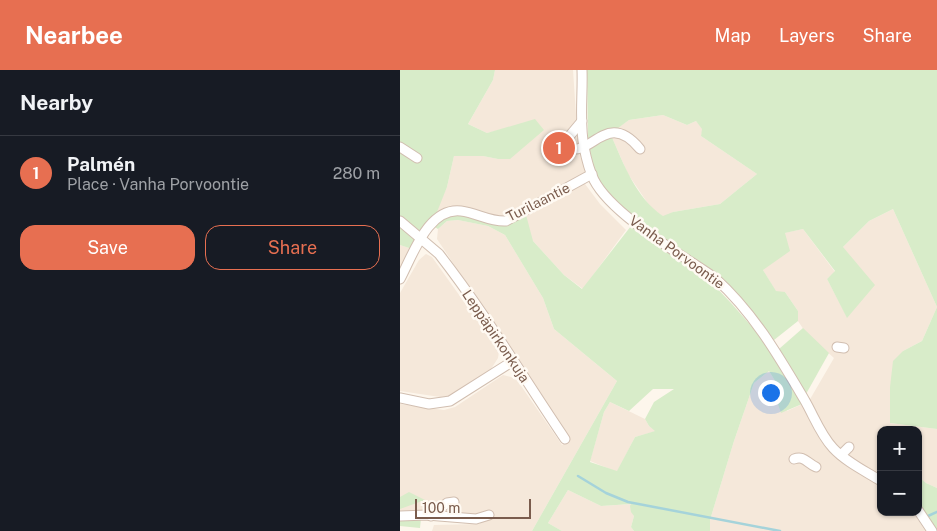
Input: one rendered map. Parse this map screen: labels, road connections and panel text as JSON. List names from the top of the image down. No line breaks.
{"streets":{"street":["Turilaantie","Vanha Porvoontie","Leppäpirkonkuja"]},"crossings":[["Turilaantie","Vanha Porvoontie"],["Turilaantie","Leppäpirkonkuja"]],"scale_bar":"100 m","page":{"header":"Nearbee","nav":["Map","Layers","Share"],"heading":"Nearby","pins":"1","list":[{"mark":"1","name":"Palmén","note":"Place · Vanha Porvoontie","value":"280 m"}],"buttons":["Save","Share"],"map_buttons":["+","−"],"scale":"100 m"}}
